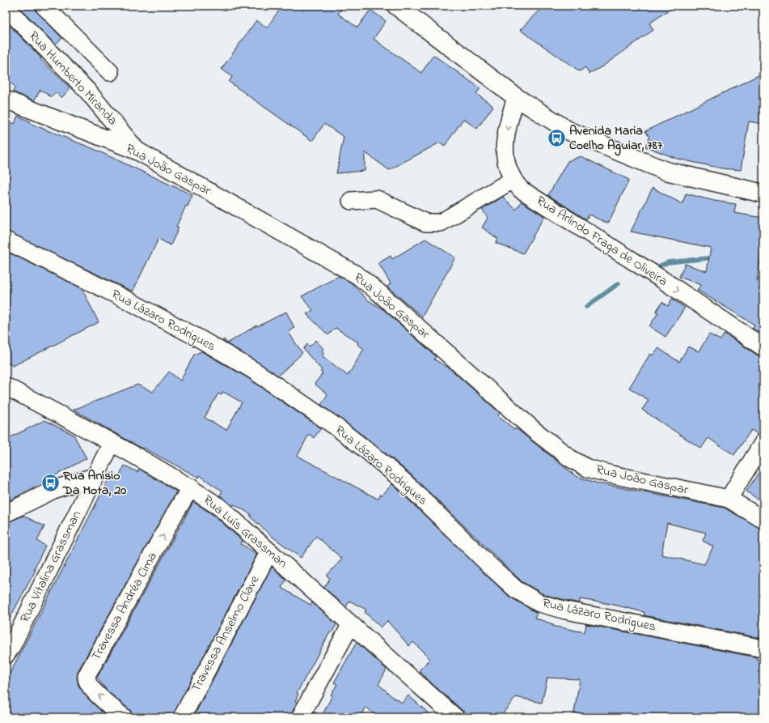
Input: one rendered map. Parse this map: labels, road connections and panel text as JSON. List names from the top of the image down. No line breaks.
{"streets":{"street":["Rua Humberto Miranda","Rua João Gaspar","Rua Arlindo Fraga de Oliveira","Rua Lázaro Rodrigues","Rua Luís Grassman","Rua Vitalina Grassman","Travessa Andréa Cima","Travessa Anselmo Clave"]},"crossings":[["Rua Humberto Miranda","Rua João Gaspar"],["Rua Luís Grassman","Rua Vitalina Grassman"],["Rua Luís Grassman","Travessa Andréa Cima"],["Rua Luís Grassman","Travessa Anselmo Clave"]],"one_way":["Rua Arlindo Fraga de Oliveira","Travessa Andréa Cima"],"places":{"bus stop":["Avenida Maria Coelho Aguiar, 787","Rua Anísio Da Mota, 20"]}}
